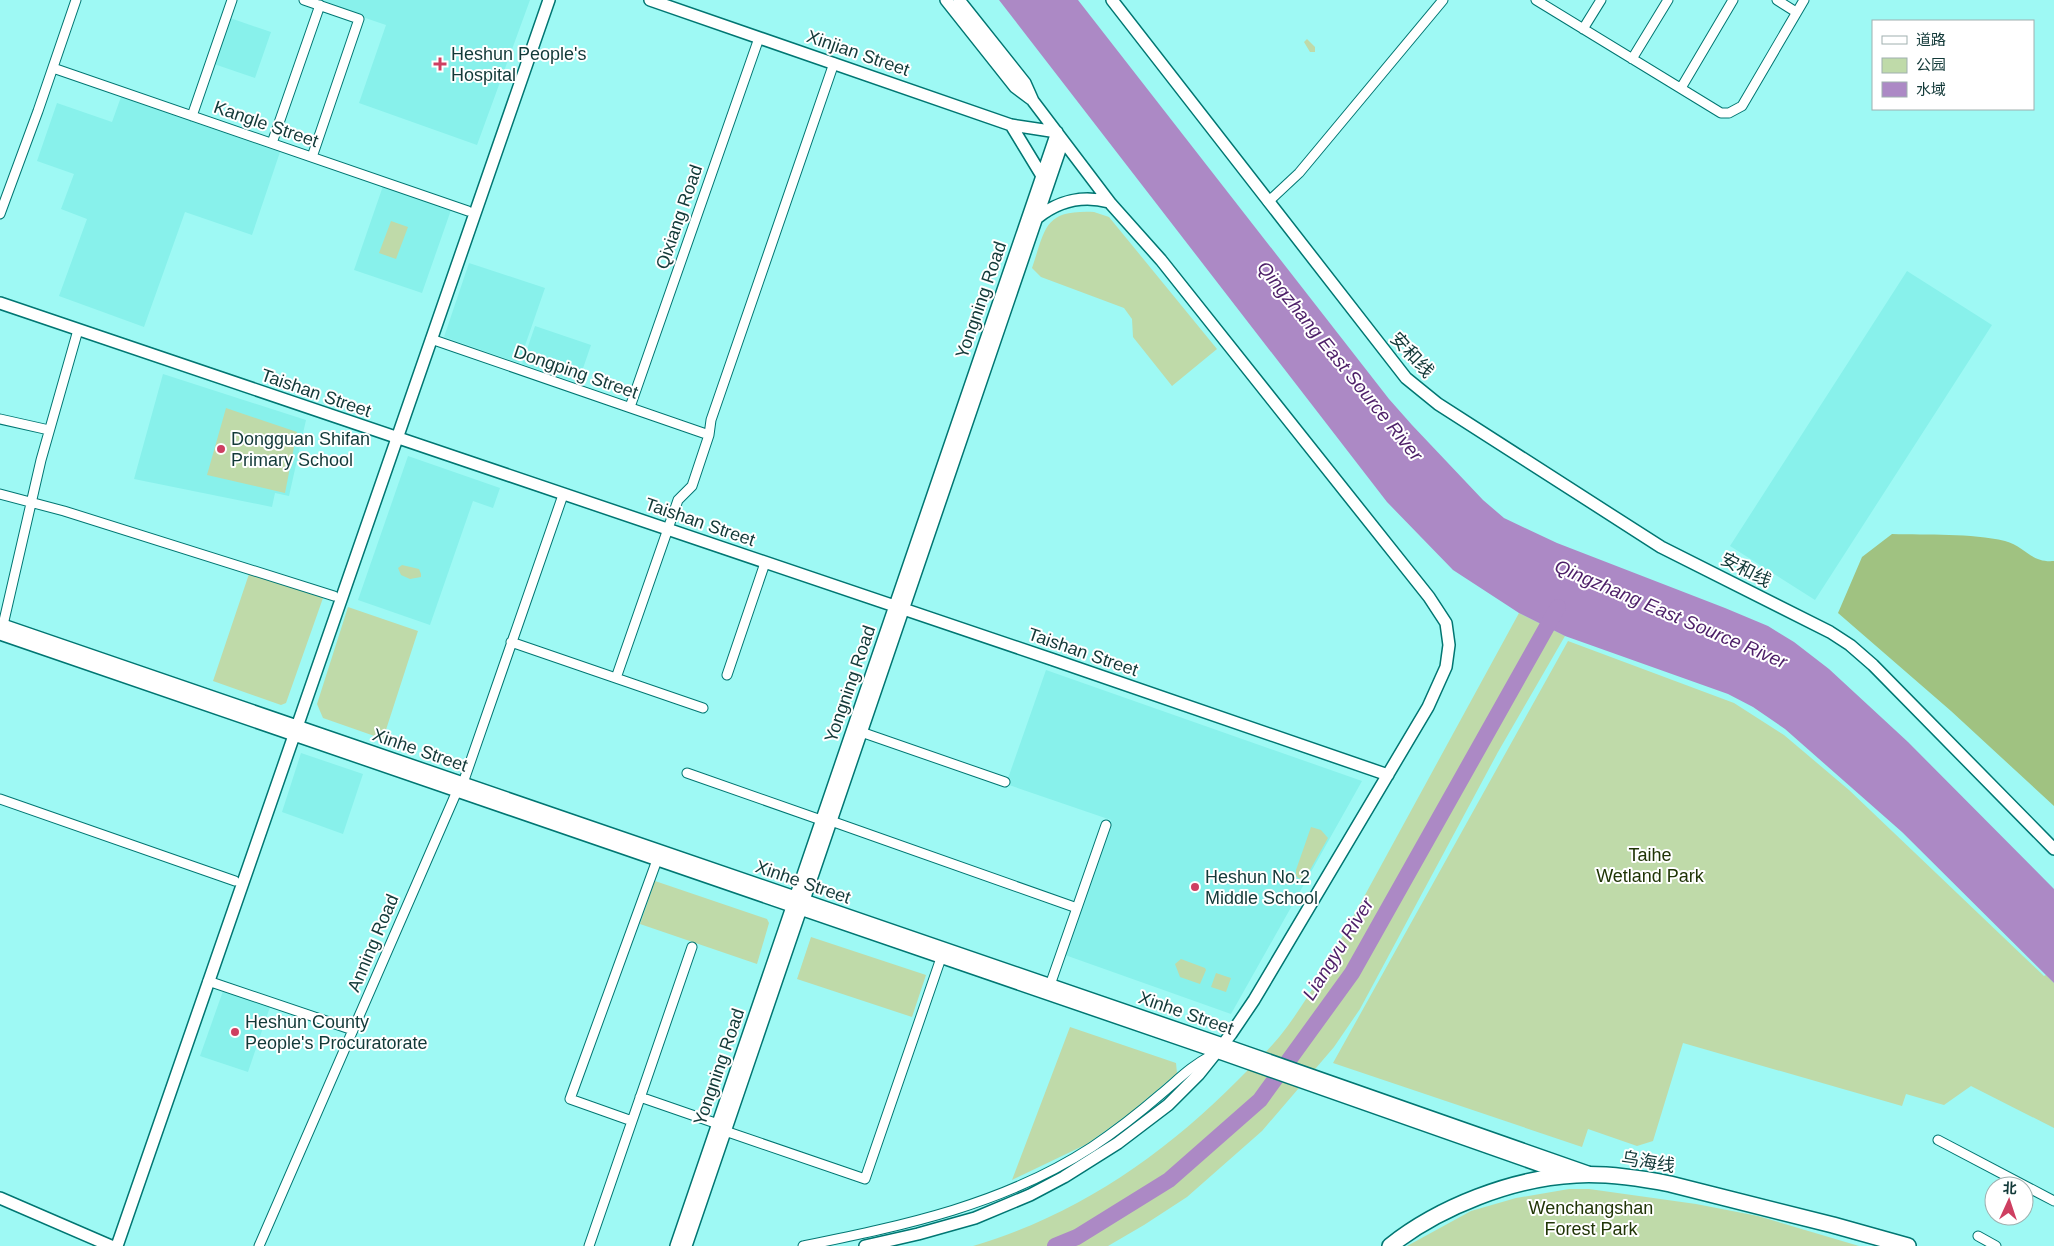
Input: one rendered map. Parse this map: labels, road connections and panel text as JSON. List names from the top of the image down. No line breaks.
{"streets":{"highway":["乌海线"],"main road":["Xinjian Street","Yongning Road","安和线","Taishan Street","Xinhe Street"],"street":["Kangle Street","Qixiang Road","Dongping Street","Anning Road"]},"crossings":[["Xinjian Street","Qixiang Road"],["Xinjian Street","Yongning Road"],["Qixiang Road","Dongping Street"],["Yongning Road","Taishan Street"],["Yongning Road","Xinhe Street"],["Taishan Street","Anning Road"],["Xinhe Street","Anning Road"],["Xinhe Street","乌海线"]],"water":["Qingzhang East Source River","Liangyu River"],"parks":["Taihe Wetland Park","Wenchangshan Forest Park"],"places":{"health":["Heshun People's Hospital"],"other":["Dongguan Shifan Primary School","Heshun No.2 Middle School","Heshun County People's Procuratorate"]},"legend":["道路","公园","水域"],"north":"top"}
